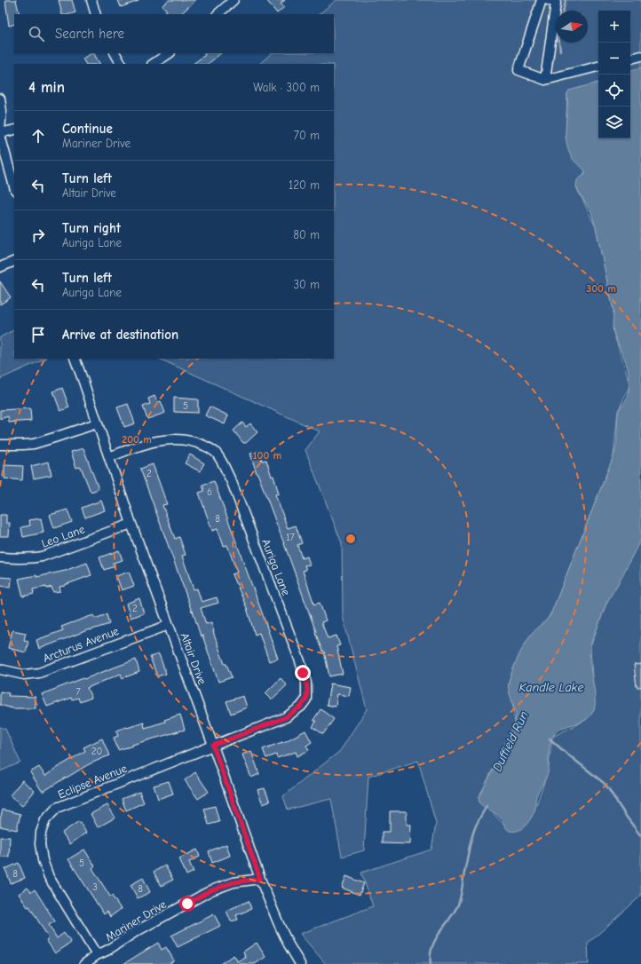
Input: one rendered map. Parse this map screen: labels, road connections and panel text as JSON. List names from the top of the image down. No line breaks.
{"streets":{"street":["Leo Lane","Auriga Lane","Arcturus Avenue","Altair Drive","Eclipse Avenue","Mariner Drive"]},"crossings":[["Leo Lane","Altair Drive"],["Auriga Lane","Altair Drive"],["Auriga Lane","Eclipse Avenue"],["Arcturus Avenue","Altair Drive"],["Altair Drive","Eclipse Avenue"],["Altair Drive","Mariner Drive"],["Eclipse Avenue","Mariner Drive"]],"water":["Kandle Lake","Duffield Run"],"house_numbers":["5","2","6","8","17","2","7","20","5","8","3","8"],"north":"right","page":{"map_buttons":["+","−"],"search":"Search here","heading":["4 min","Walk · 300 m"],"list":[["Continue","Mariner Drive","70 m"],["Turn left","Altair Drive","120 m"],["Turn right","Auriga Lane","80 m"],["Turn left","Auriga Lane","30 m"],"Arrive at destination"]},"rings":["300 m","200 m","100 m"]}
